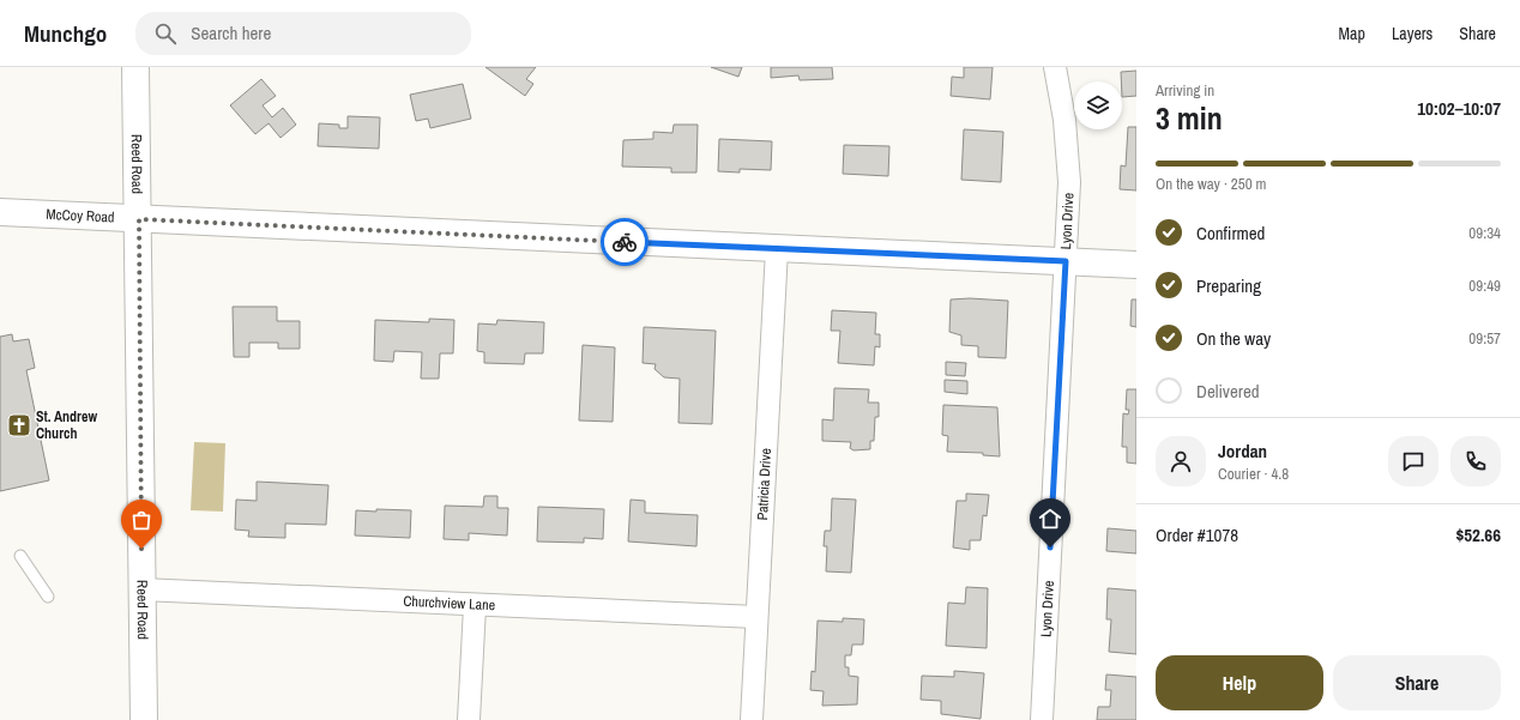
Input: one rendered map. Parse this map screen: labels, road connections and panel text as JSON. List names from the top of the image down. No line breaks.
{"streets":{"main road":["Reed Road","McCoy Road"],"street":["Lyon Drive","Patricia Drive","Churchview Lane"]},"crossings":[["Reed Road","McCoy Road"],["Reed Road","Churchview Lane"],["McCoy Road","Lyon Drive"],["McCoy Road","Patricia Drive"],["Patricia Drive","Churchview Lane"]],"places":{"church":["St. Andrew Church"]},"page":{"header":"Munchgo","search":"Search here","nav":["Map","Layers","Share"],"heading":["3 min","Arriving in","10:02–10:07"],"panel":["Jordan","Courier · 4.8","Order #1078","$52.66"],"bar":"On the way · 250 m","list":[["Confirmed","09:34"],["Preparing","09:49"],["On the way","09:57"],"Delivered"],"buttons":["Help","Share"]}}
